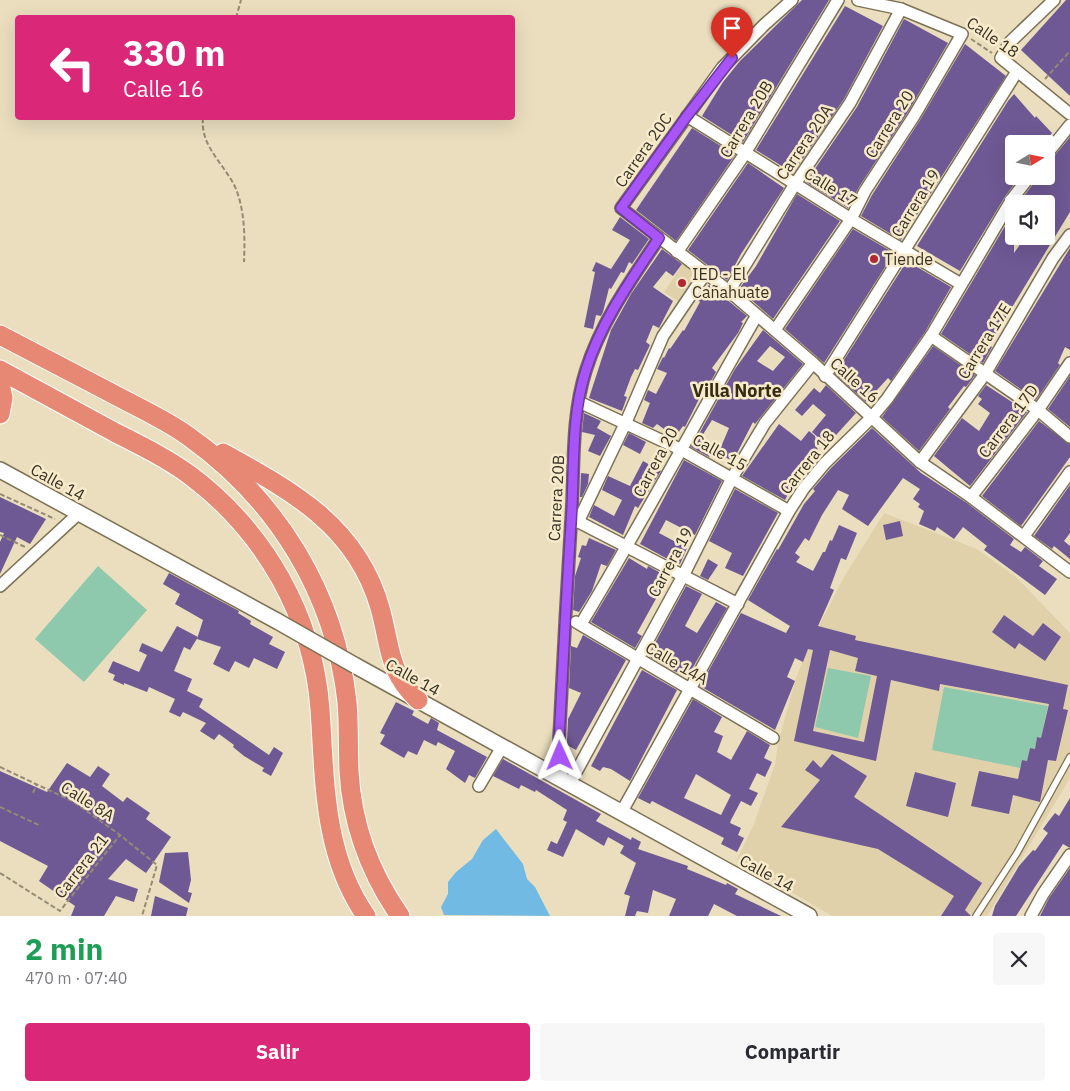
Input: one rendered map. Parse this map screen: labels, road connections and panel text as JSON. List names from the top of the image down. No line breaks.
{"streets":{"street":["Calle 18","Carrera 20B","Carrera 20","Carrera 20A","Carrera 20C","Calle 17","Carrera 19","Carrera 17E","Calle 16","Carrera 17D","Calle 15","Carrera 18","Calle 14","Calle 14A"],"path":["Calle 8A","Carrera 21"]},"crossings":[["Calle 18","Carrera 20"],["Calle 18","Carrera 20A"],["Calle 18","Carrera 19"],["Carrera 20B","Calle 17"],["Carrera 20B","Carrera 19"],["Carrera 20B","Calle 16"],["Carrera 20B","Calle 15"],["Carrera 20B","Calle 14"],["Carrera 20B","Calle 14A"],["Carrera 20","Calle 17"],["Carrera 20","Calle 16"],["Carrera 20","Calle 15"],["Carrera 20","Calle 14A"],["Carrera 20A","Calle 17"],["Carrera 20A","Calle 16"],["Carrera 20C","Calle 17"],["Carrera 20C","Calle 16"],["Calle 17","Carrera 19"],["Calle 17","Carrera 18"],["Carrera 19","Calle 16"],["Carrera 19","Calle 15"],["Carrera 19","Calle 14"],["Carrera 19","Calle 14A"],["Carrera 17E","Calle 16"],["Calle 16","Carrera 17D"],["Calle 16","Carrera 18"],["Calle 15","Carrera 18"],["Carrera 18","Calle 14"],["Carrera 18","Calle 14A"],["Calle 8A","Carrera 21"]],"districts":["Villa Norte"],"places":["Tiende","IED - El Cañahuate"],"north":"right","page":{"turn":["330 m","Calle 16"],"heading":["2 min","470 m · 07:40"],"buttons":["Salir","Compartir"]}}
